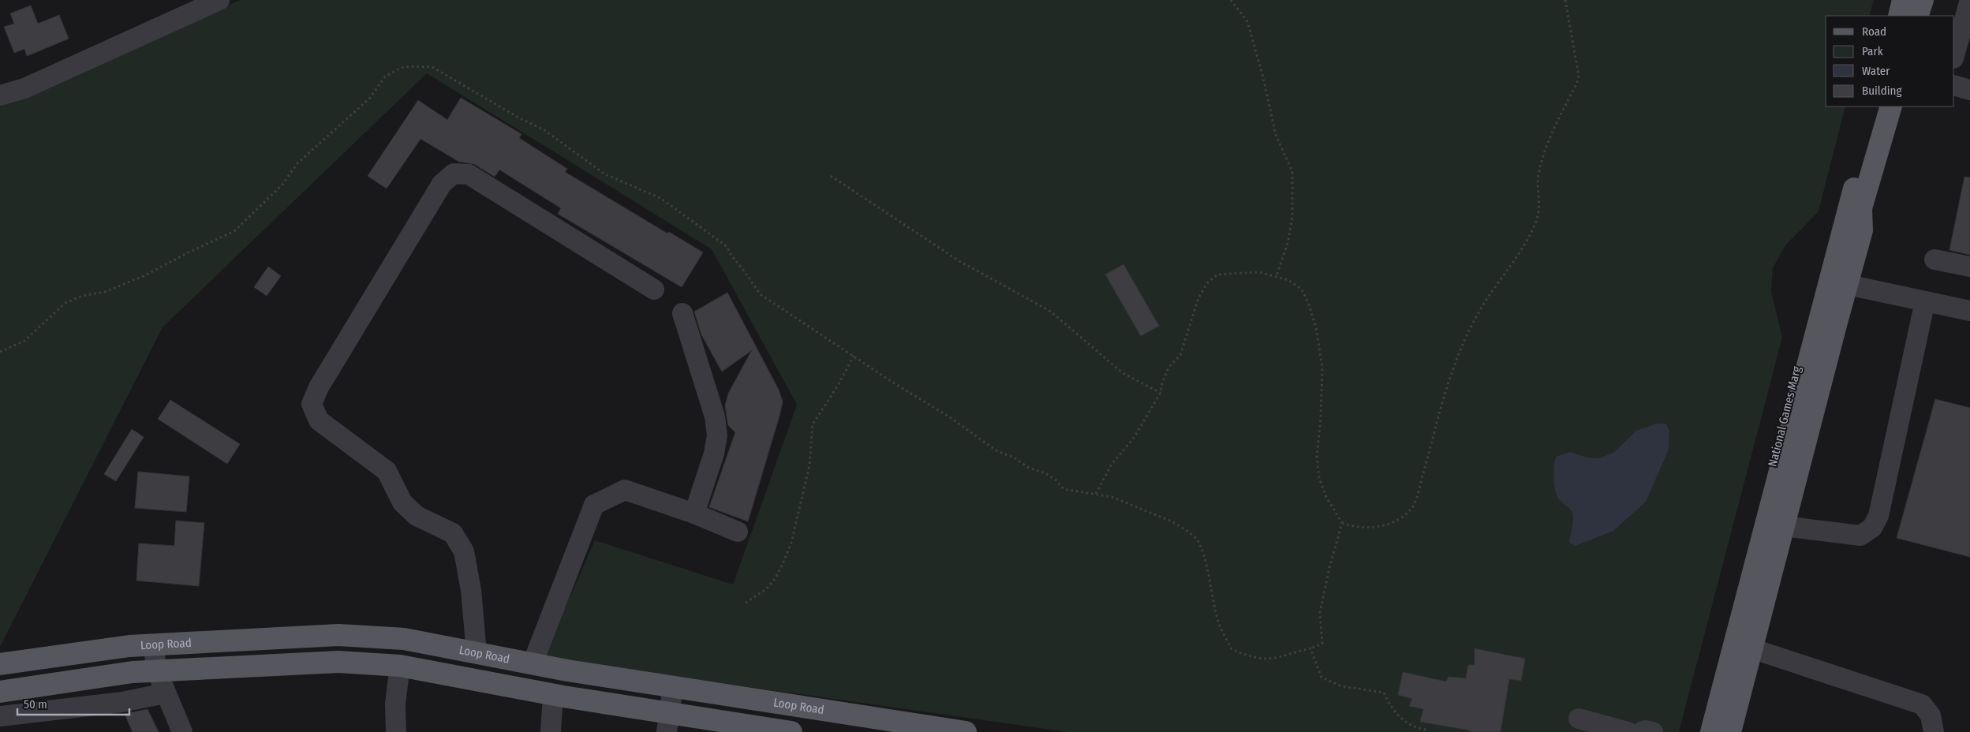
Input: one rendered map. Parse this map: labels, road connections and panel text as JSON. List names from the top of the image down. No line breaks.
{"streets":{"main road":["National Games Marg","Loop Road"]},"legend":["Road","Park","Water","Building"],"scale_bar":"50 m"}
